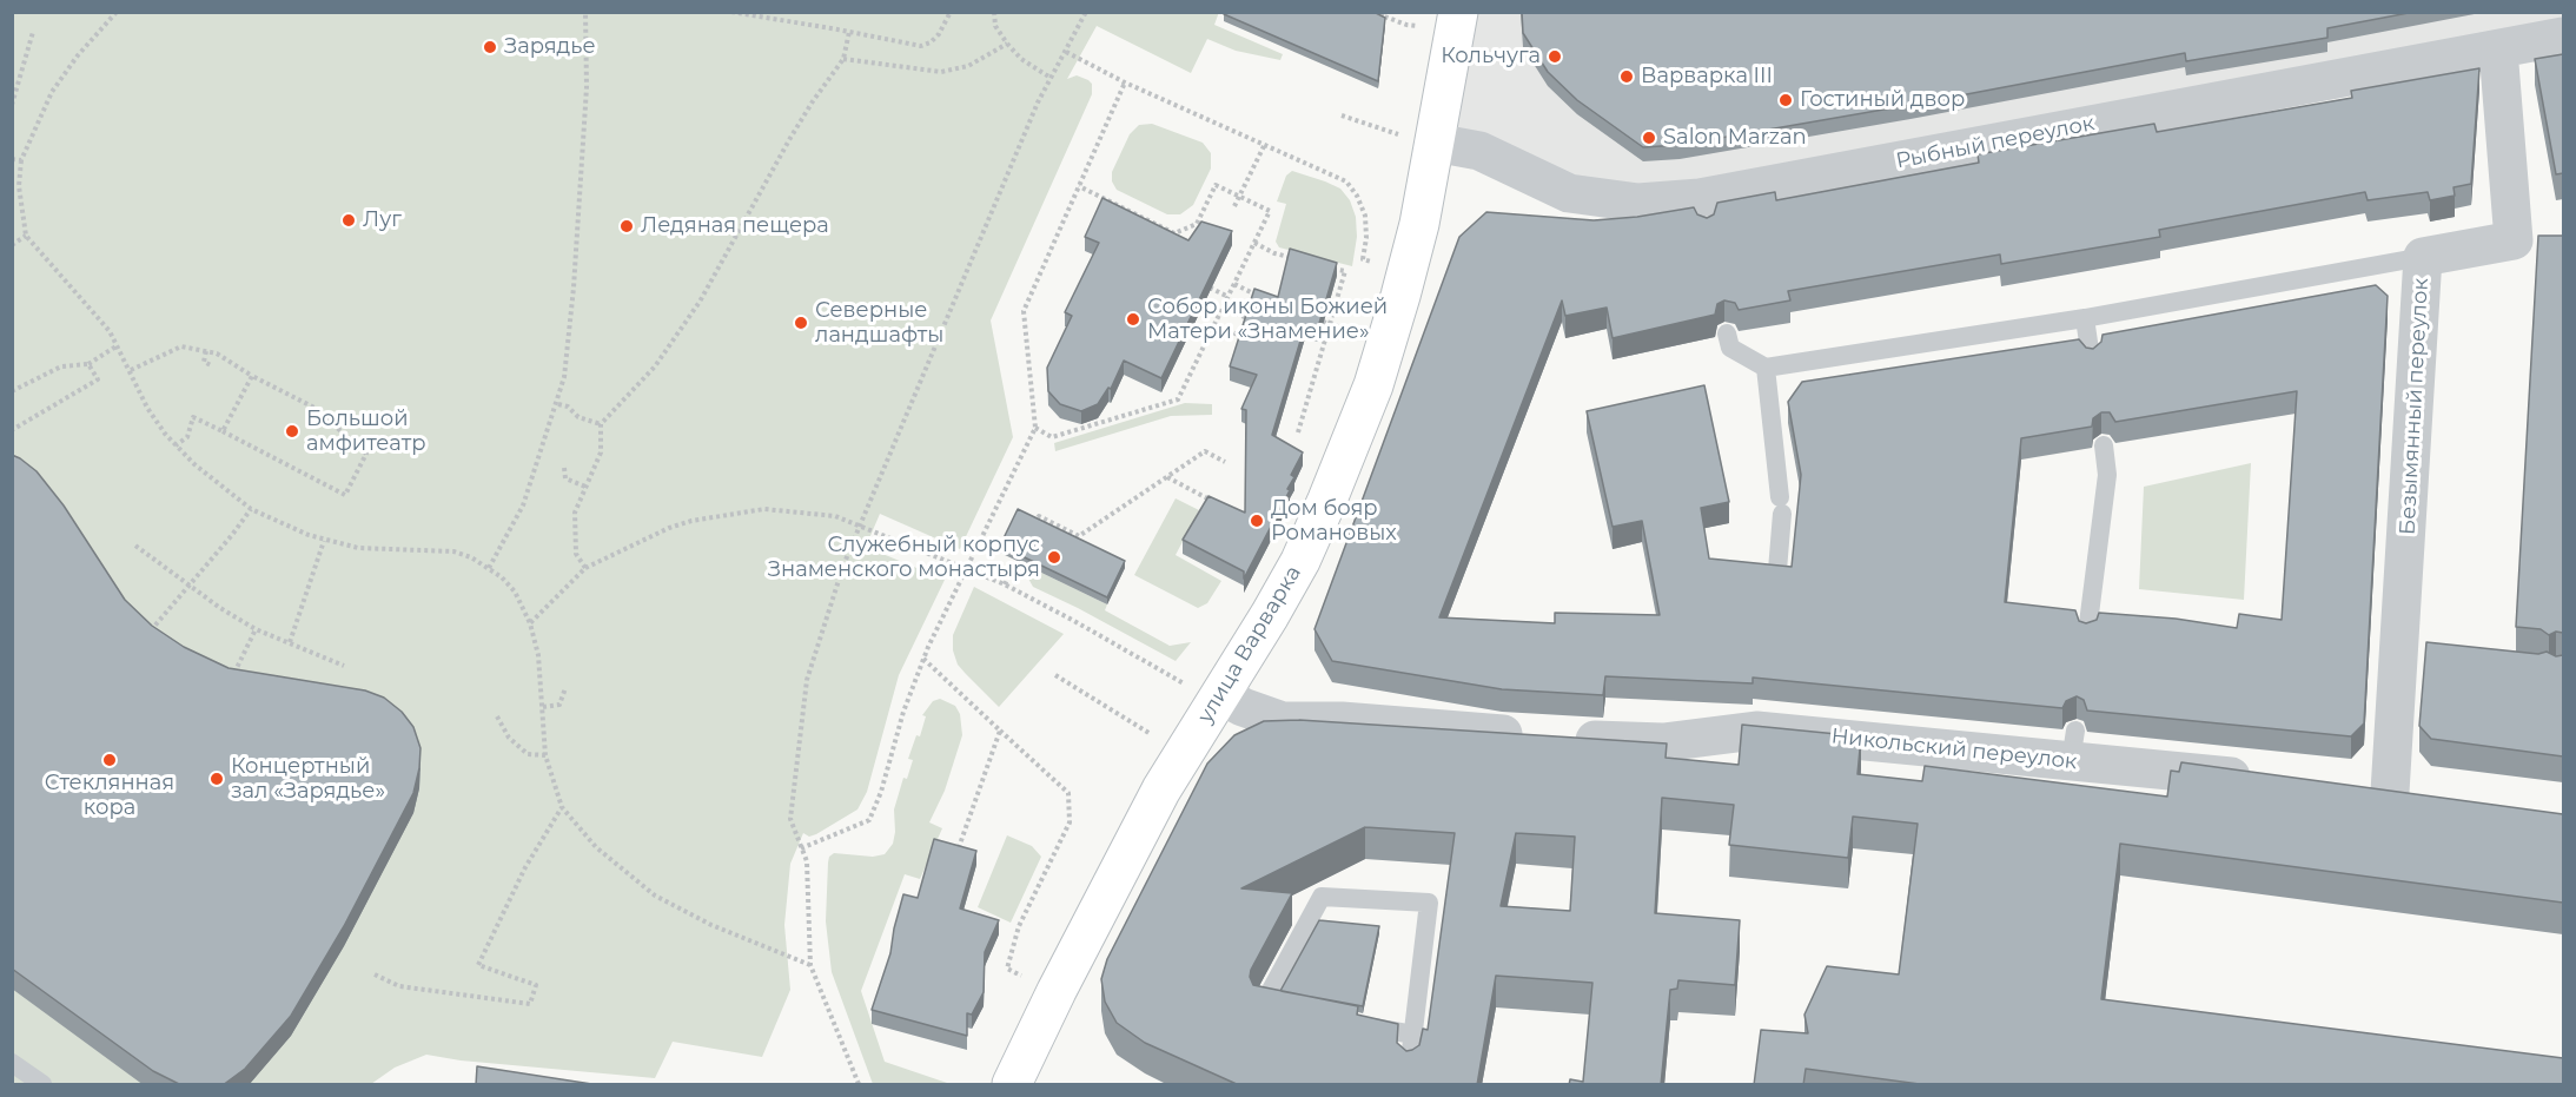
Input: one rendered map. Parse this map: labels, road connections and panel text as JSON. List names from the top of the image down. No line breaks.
{"streets":{"street":["Рыбный переулок","Безымянный переулок","улица Варварка","Никольский переулок"]},"crossings":[["Рыбный переулок","Безымянный переулок"],["Рыбный переулок","улица Варварка"],["улица Варварка","Никольский переулок"]],"places":["Зарядье","Кольчуга","Варварка III","Гостиный двор","Salon Marzan","Луг","Ледяная пещера","Собор иконы Божией Матери «Знамение»","Северные ландшафты","Большой амфитеатр","Дом бояр Романовых","Служебный корпус Знаменского монастыря","Стеклянная кора","Концертный зал «Зарядье»"]}
